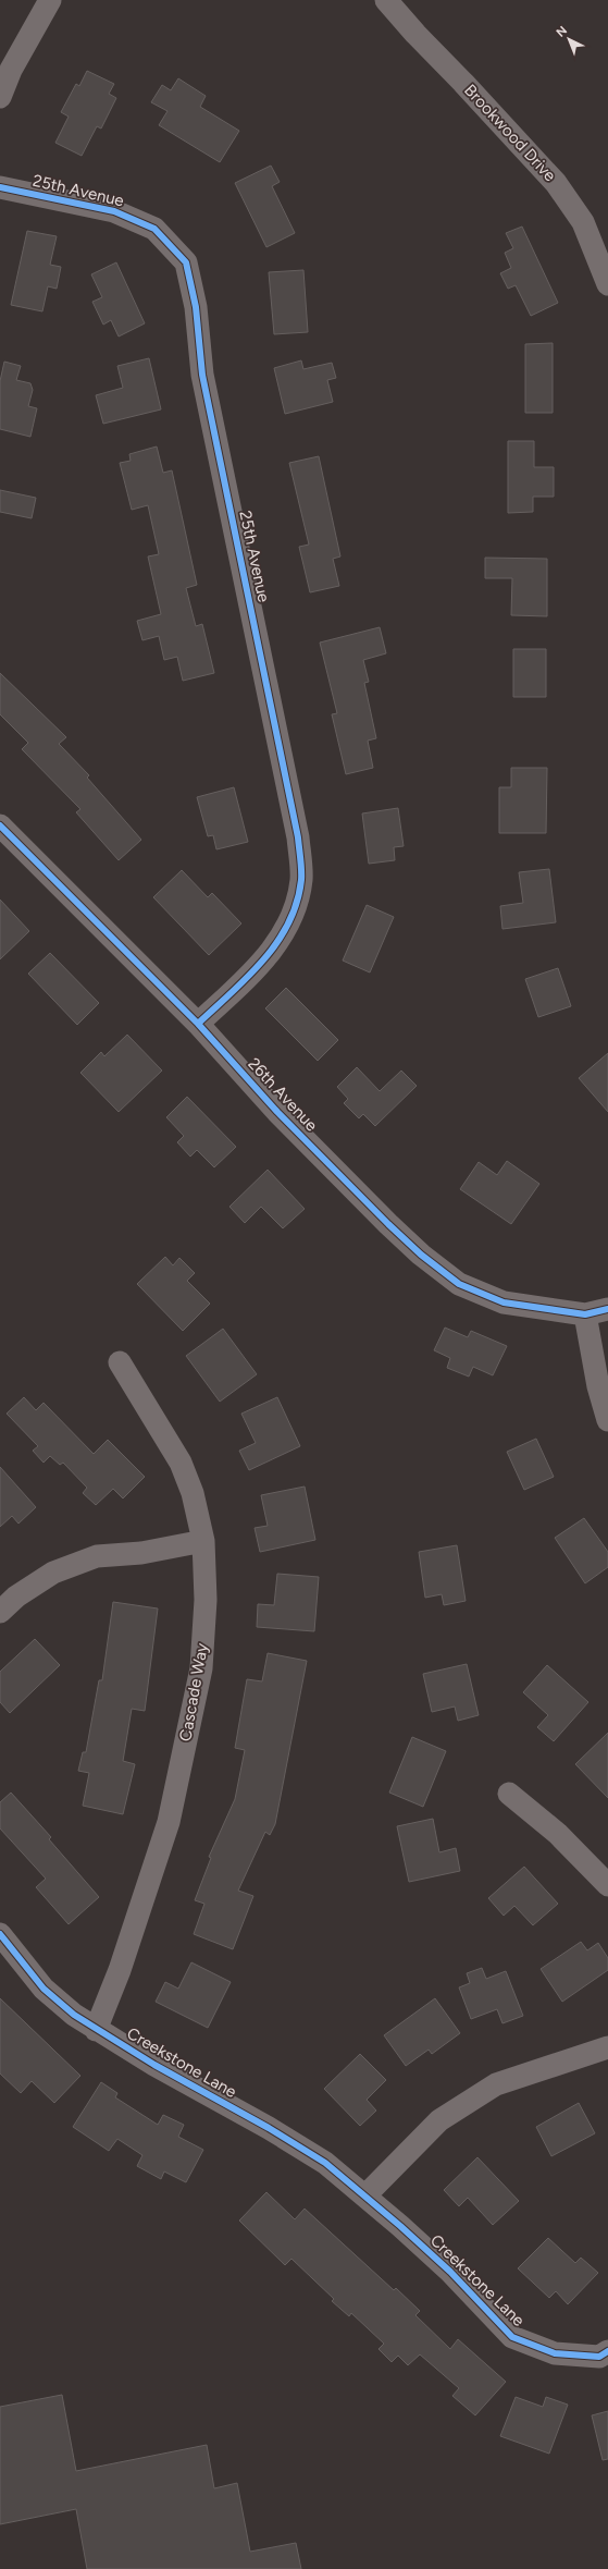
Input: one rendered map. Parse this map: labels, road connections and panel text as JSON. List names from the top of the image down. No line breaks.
{"streets":{"street":["Brookwood Drive","25th Avenue","26th Avenue","Cascade Way","Creekstone Lane"]},"crossings":[["25th Avenue","26th Avenue"],["Cascade Way","Creekstone Lane"]],"north":"top left"}
